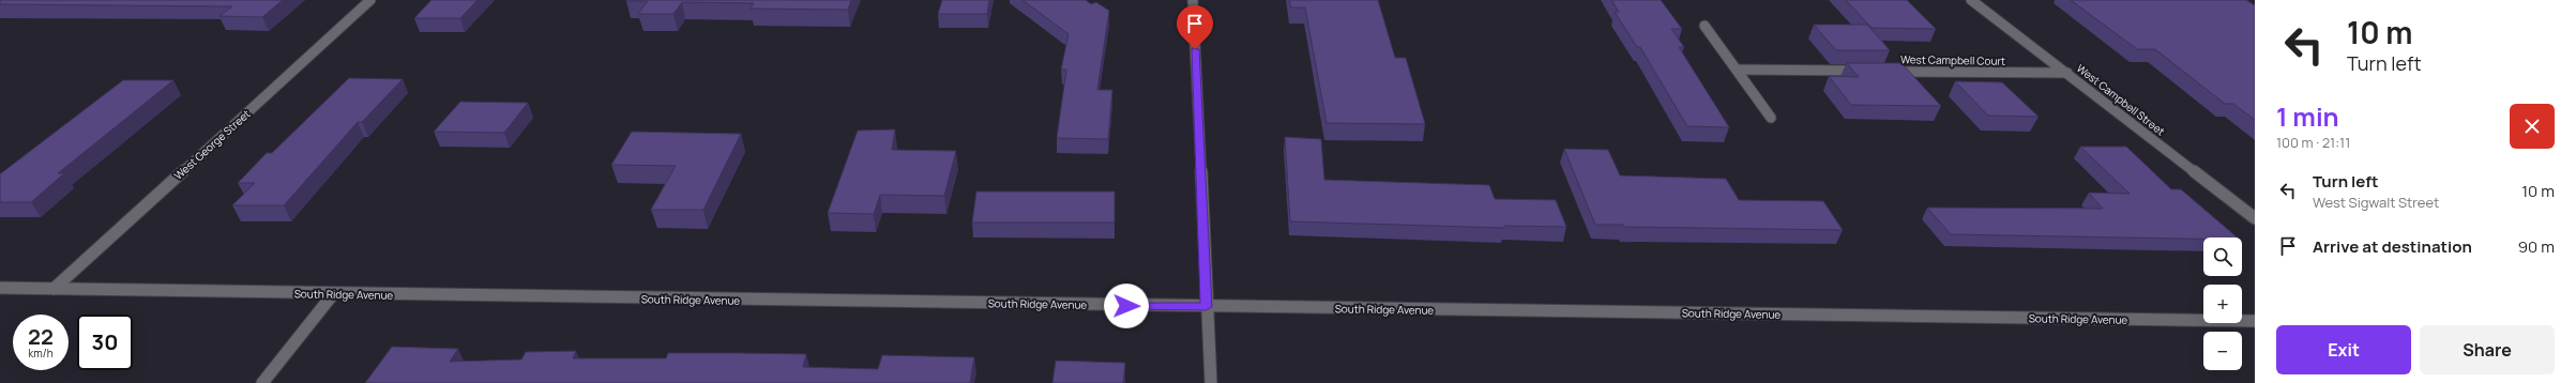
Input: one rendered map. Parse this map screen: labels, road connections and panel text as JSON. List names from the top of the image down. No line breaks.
{"streets":{"street":["West Campbell Court","West Campbell Street","West George Street","South Ridge Avenue"]},"crossings":[["West Campbell Court","West Campbell Street"],["West George Street","South Ridge Avenue"]],"page":{"turn":["10 m","Turn left"],"heading":["1 min","100 m · 21:11"],"list":[{"name":"Turn left","note":"West Sigwalt Street","value":"10 m"},{"name":"Arrive at destination","value":"90 m"}],"map_buttons":["+","−"],"speed":"22 km/h","limit":"30","buttons":["Exit","Share"]}}
